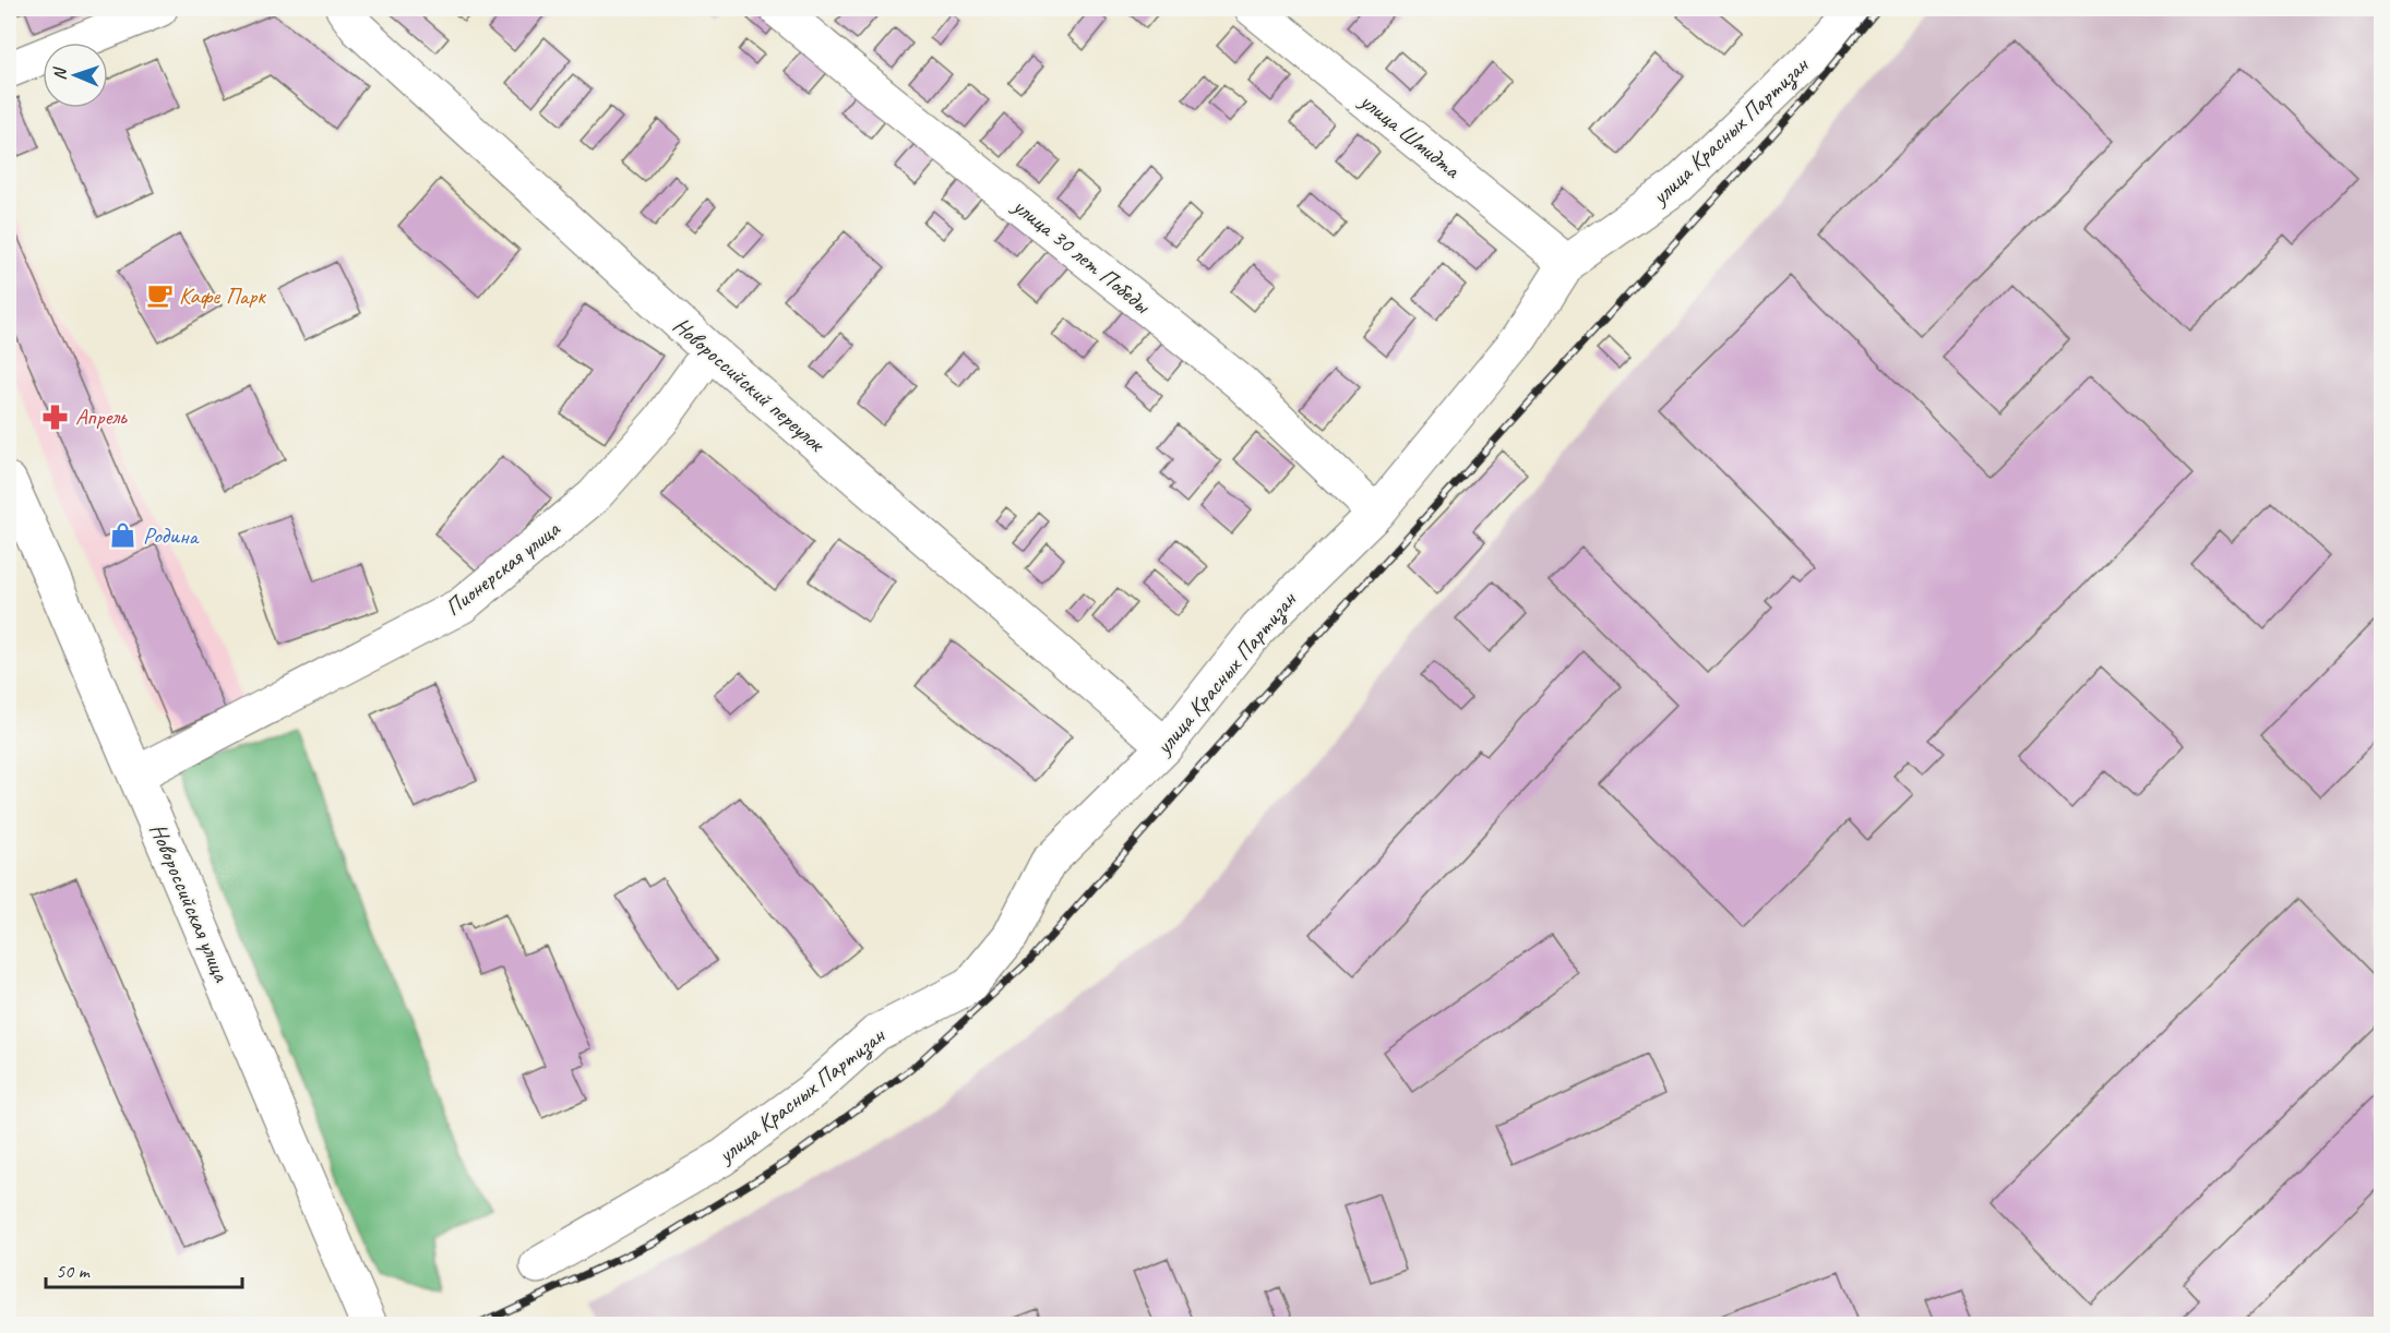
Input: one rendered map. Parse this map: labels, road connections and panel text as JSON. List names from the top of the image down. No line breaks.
{"streets":{"street":["улица Красных Партизан","улица Шмидта","улица 30 лет Победы","Новороссийский переулок","Пионерская улица","Новороссийская улица"]},"crossings":[["улица Красных Партизан","улица Шмидта"],["улица Красных Партизан","улица 30 лет Победы"],["улица Красных Партизан","Новороссийский переулок"],["Новороссийский переулок","Пионерская улица"],["Пионерская улица","Новороссийская улица"]],"places":{"cafe":["Кафе Парк"],"pharmacy":["Апрель"],"shop":["Родина"]},"scale_bar":"50 m","north":"left"}
